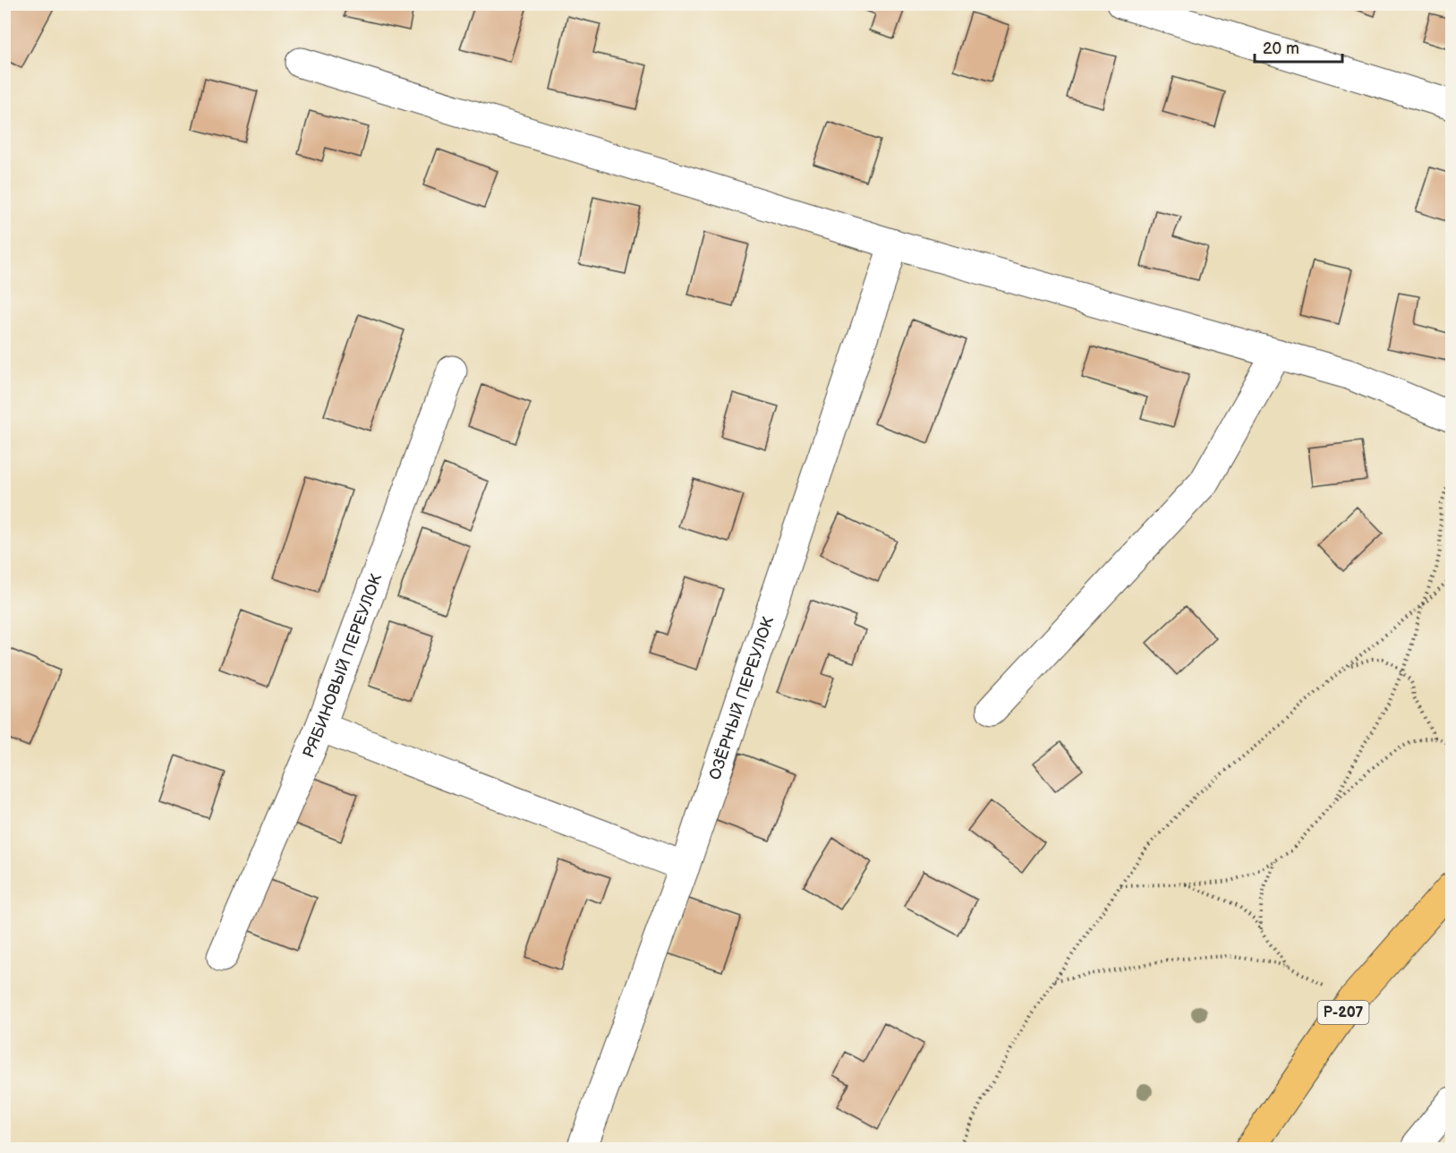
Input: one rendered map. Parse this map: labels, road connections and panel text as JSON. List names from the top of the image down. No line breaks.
{"streets":{"main road":["Р-207"],"street":["РЯБИНОВЫЙ ПЕРЕУЛОК","ОЗЁРНЫЙ ПЕРЕУЛОК"]},"scale_bar":"20 m"}
